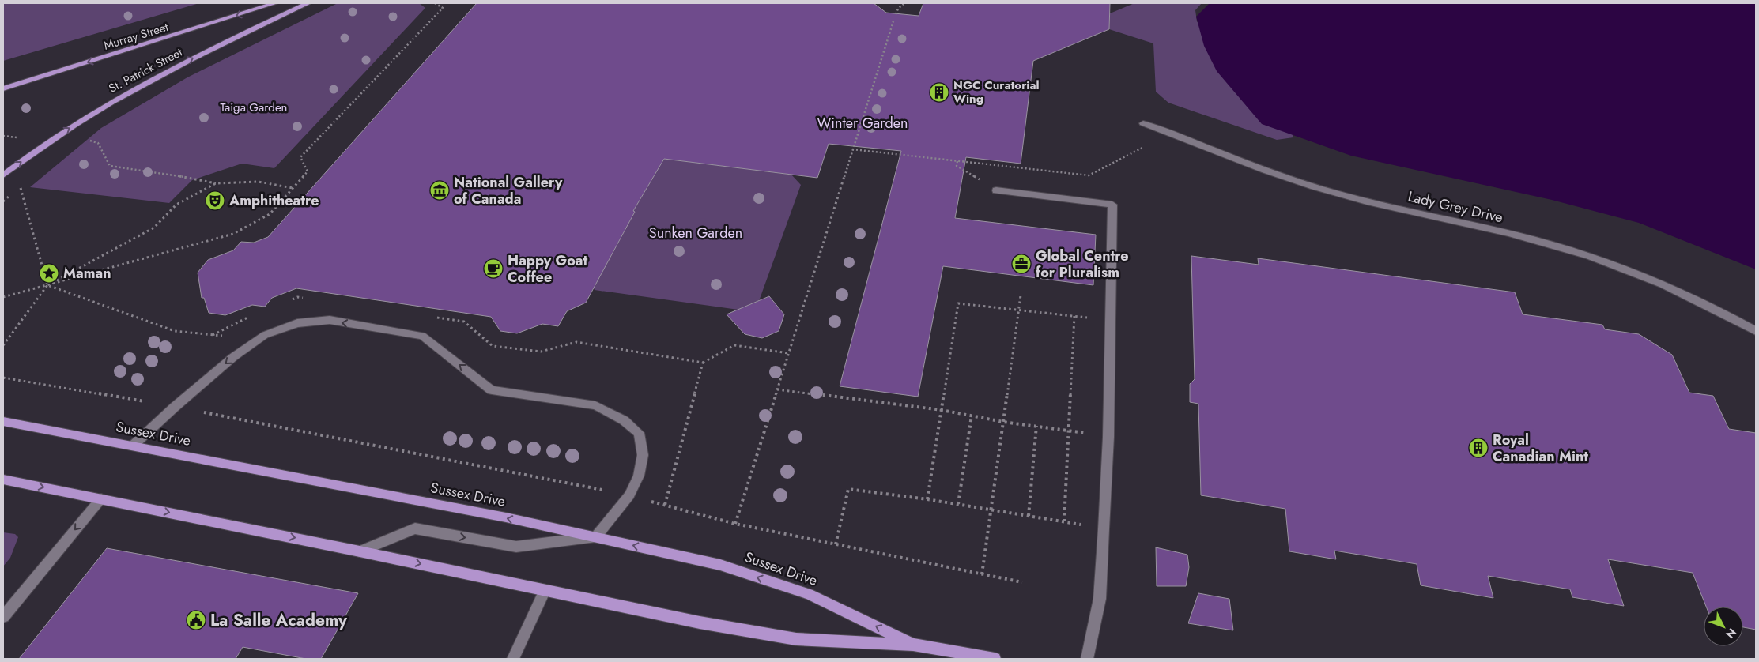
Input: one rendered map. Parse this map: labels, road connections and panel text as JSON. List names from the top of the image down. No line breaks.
{"streets":{"main road":["Murray Street","St. Patrick Street","Sussex Drive"],"street":["Lady Grey Drive"]},"one_way":["Murray Street","St. Patrick Street"],"parks":["Taiga Garden","Winter Garden","Sunken Garden"],"places":{"building":["NGC Curatorial Wing","Royal Canadian Mint"],"museum":["National Gallery of Canada"],"theatre":["Amphitheatre"],"office":["Global Centre for Pluralism"],"cafe":["Happy Goat Coffee"],"place":["Maman"],"public building":["La Salle Academy"]},"north":"bottom right"}
